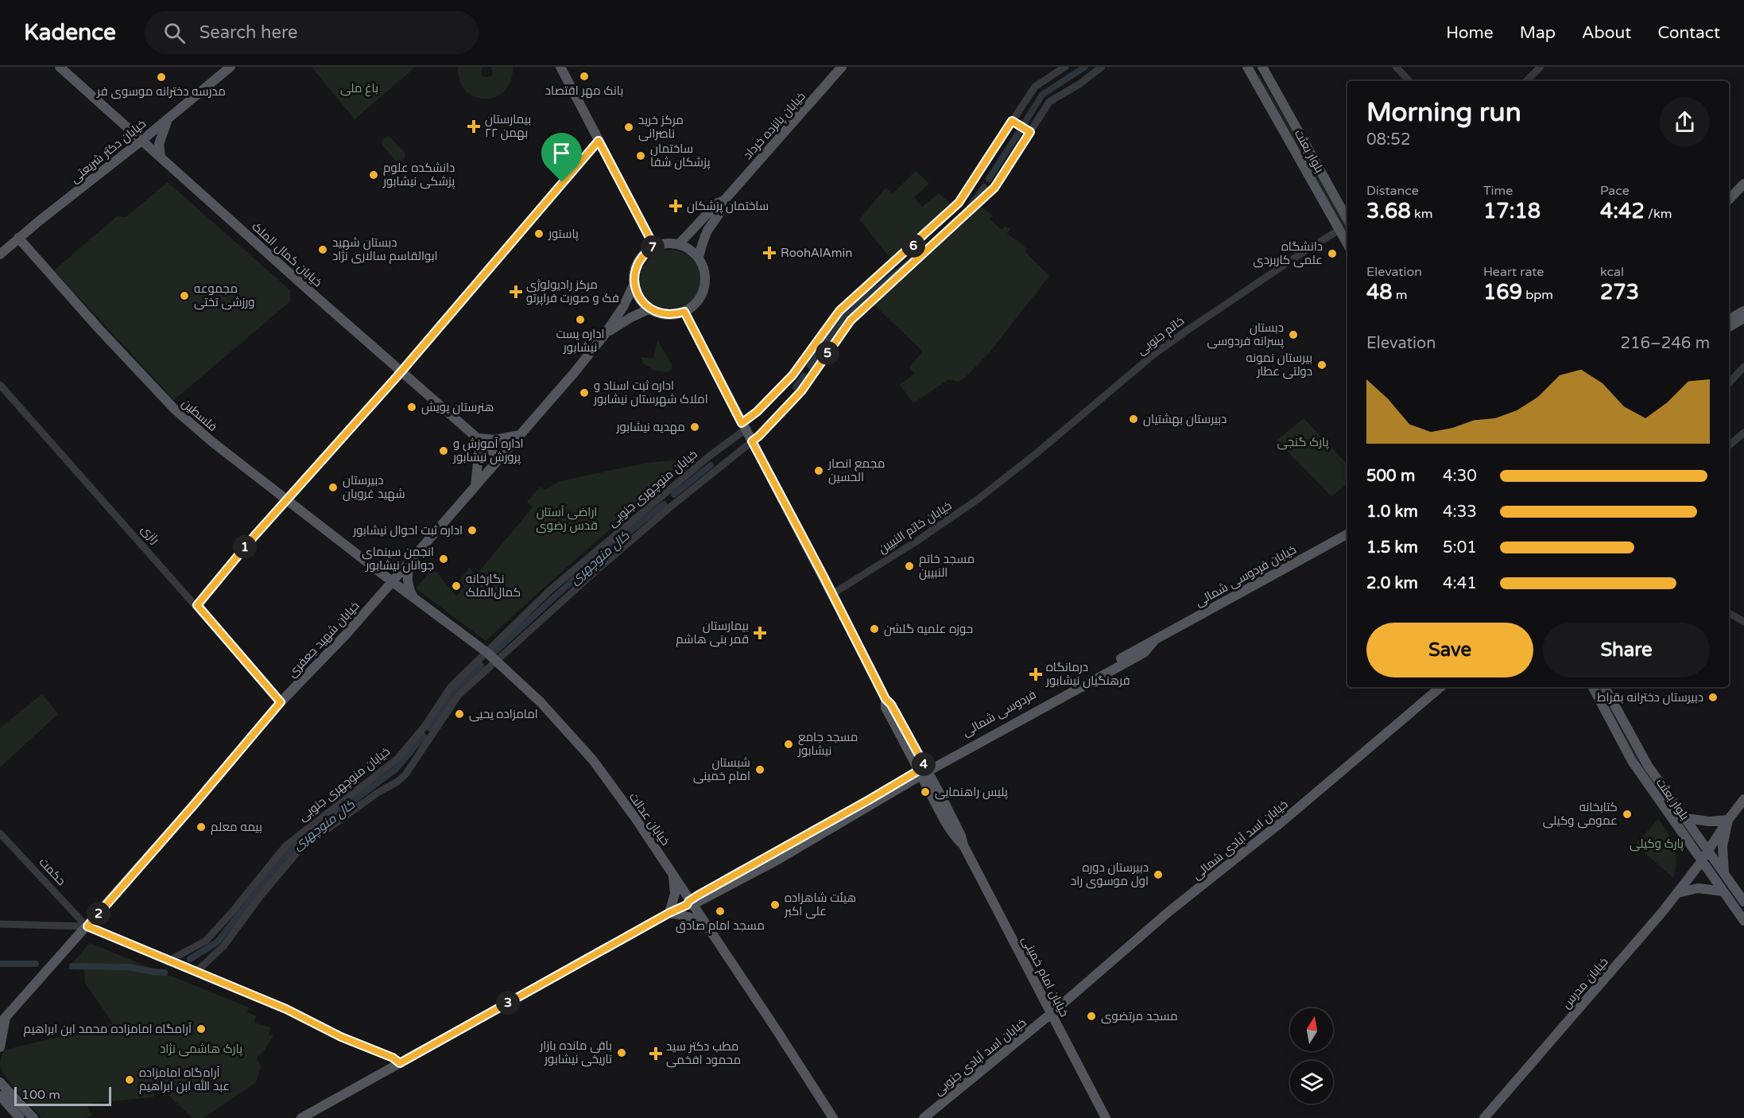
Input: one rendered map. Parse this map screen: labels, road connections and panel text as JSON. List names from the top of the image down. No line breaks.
{"streets":{"main road":["خیابان پانزده خرداد","خیابان دکتر شریعتی","بلوار بعثت","خیابان کمال الملک","فلسطین","خیابان فردوسی شمالی","خیابان شهید جعفری","فردوسی شمالی","خیابان عدالت","خیابان اسد آبادی شمالی","خیابان امام خمینی","خیابان مدرس","خیابان اسد آبادی جنوبی"],"street":["خاتم جنوبی","خیابان منوچهری جنوبی","خیابان خاتم النبیین","رازی","حکمت"]},"crossings":[["خیابان پانزده خرداد","خیابان شهید جعفری"],["خیابان پانزده خرداد","خیابان امام خمینی"],["خیابان دکتر شریعتی","خیابان کمال الملک"],["خیابان دکتر شریعتی","فلسطین"],["بلوار بعثت","خاتم جنوبی"],["بلوار بعثت","خیابان مدرس"],["خیابان کمال الملک","خیابان شهید جعفری"],["خاتم جنوبی","خیابان خاتم النبیین"],["فلسطین","خیابان شهید جعفری"],["فلسطین","خیابان عدالت"],["خیابان منوچهری جنوبی","خیابان عدالت"],["خیابان منوچهری جنوبی","خیابان امام خمینی"],["خیابان خاتم النبیین","خیابان امام خمینی"],["رازی","خیابان شهید جعفری"],["خیابان فردوسی شمالی","فردوسی شمالی"],["خیابان شهید جعفری","خیابان عدالت"],["خیابان شهید جعفری","حکمت"],["خیابان شهید جعفری","خیابان امام خمینی"],["فردوسی شمالی","خیابان عدالت"],["فردوسی شمالی","خیابان امام خمینی"],["خیابان اسد آبادی شمالی","خیابان امام خمینی"],["خیابان اسد آبادی شمالی","خیابان اسد آبادی جنوبی"],["خیابان امام خمینی","خیابان اسد آبادی جنوبی"]],"water":["کال منوچهری"],"parks":["باغ ملی","پارک گنجی","اراضی آستان قدس رضوی","پارک وکیلی","پارک هاشمی نژاد"],"places":{"other":["بانک مهر اقتصاد","مدرسه دخترانه موسوی فر","مرکز خرید ناصرانی","ساختمان پزشکان شفا","دانشکده علوم پزشکی نیشابور","پاستور","دبستان شهید ابوالقاسم سالاری نژاد","دانشگاه علمی کاربردی","مجموعه ورزشی تختی","اداره پست نیشابور","دبستان پسرانه فردوسی","بیرستان نمونه دولتی عطار","اداره ثبت اسناد و املاک شهرستان نیشابور","هنرستان پویش","دبیرستان بهشتیان","مهدیه نیشابور","اداره آموزش و پرورش نیشابور","مجمع انصار الحسین","دبیرستان شهید غرویان","اداره ثبت احوال نیشابور","انجمن سینمای جوانان نیشابور","مسجد خاتم النبیین","نگارخانه کمال‌الملک","حوزه علمیه گلشن","دبیرستان دخترانه بقراط","امامزاده یحیی","مسجد جامع نیشابور","شبستان امام خمینی","پلیس راهنمایی","کتابخانه عمومی وکیلی","بیمه معلم","دبیرستان دوره اول موسوی راد","هیئت شاهزاده علی اکبر","مسجد امام صادق","مسجد مرتضوی","آرامگاه امامزاده محمد ابن ابراهیم","باقی مانده بازار تاریخی نیشابور","آرامگاه امامزاده عبد الله ابن ابراهیم"],"health":["بیمارستان ۲۲ بهمن","ساختمان پزشکان","RoohAlAmin","مرکز رادیولوژی فک و صورت فراپرتو","بیمارستان قمر بنی هاشم","درمانگاه فرهنگیان نیشابور","مطب دکتر سید محمود افخمی"]},"scale_bar":"100 m","north":"top","page":{"header":"Kadence","search":"Search here","nav":["Home","Map","About","Contact"],"heading":["Morning run","08:52"],"stats":[["Distance","3.68 km"],["Time","17:18"],["Pace","4:42 /km"],["Elevation","48 m"],["Heart rate","169 bpm"],["kcal","273"]],"pins":["6","7","5","1","4","2","3"],"chart":["Elevation","216–246 m"],"list":[{"name":"500 m","note":"4:30"},{"name":"1.0 km","note":"4:33"},{"name":"1.5 km","note":"5:01"},{"name":"2.0 km","note":"4:41"}],"buttons":["Save","Share"],"scale":"100 m"}}
